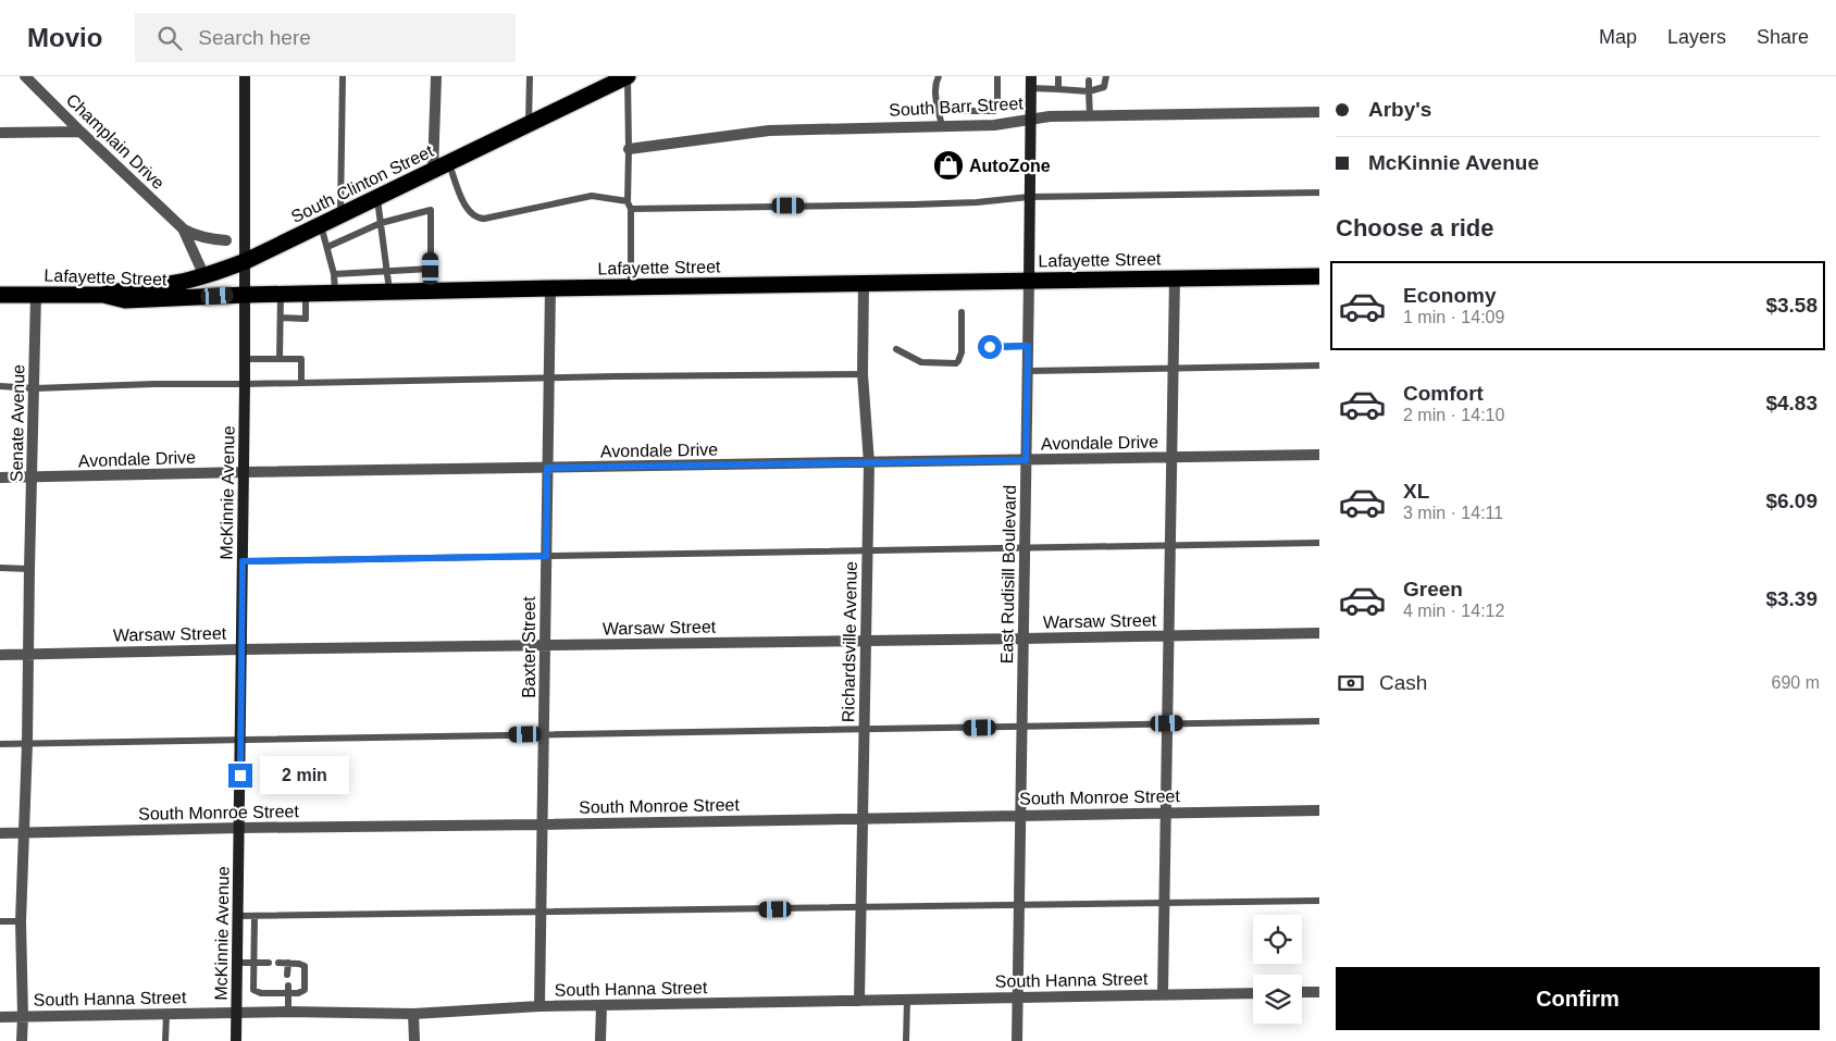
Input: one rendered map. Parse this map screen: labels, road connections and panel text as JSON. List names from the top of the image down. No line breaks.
{"streets":{"highway":["South Clinton Street","Lafayette Street"],"street":["South Barr Street","Champlain Drive","Senate Avenue","Avondale Drive","McKinnie Avenue","East Rudisill Boulevard","Warsaw Street","Richardsville Avenue","Baxter Street","South Monroe Street","South Hanna Street"]},"crossings":[["South Barr Street","East Rudisill Boulevard"],["Champlain Drive","South Clinton Street"],["South Clinton Street","Lafayette Street"],["South Clinton Street","McKinnie Avenue"],["Lafayette Street","Senate Avenue"],["Lafayette Street","McKinnie Avenue"],["Lafayette Street","East Rudisill Boulevard"],["Lafayette Street","Richardsville Avenue"],["Lafayette Street","Baxter Street"],["Senate Avenue","Avondale Drive"],["Senate Avenue","Warsaw Street"],["Senate Avenue","South Monroe Street"],["Senate Avenue","South Hanna Street"],["Avondale Drive","McKinnie Avenue"],["Avondale Drive","East Rudisill Boulevard"],["Avondale Drive","Richardsville Avenue"],["Avondale Drive","Baxter Street"],["McKinnie Avenue","Warsaw Street"],["McKinnie Avenue","South Monroe Street"],["McKinnie Avenue","South Hanna Street"],["East Rudisill Boulevard","Warsaw Street"],["East Rudisill Boulevard","South Monroe Street"],["East Rudisill Boulevard","South Hanna Street"],["Warsaw Street","Richardsville Avenue"],["Warsaw Street","Baxter Street"],["Richardsville Avenue","South Monroe Street"],["Richardsville Avenue","South Hanna Street"],["Baxter Street","South Monroe Street"],["Baxter Street","South Hanna Street"]],"places":{"shop":["AutoZone"]},"page":{"header":"Movio","search":"Search here","nav":["Map","Layers","Share"],"banner":["Arby's","McKinnie Avenue"],"heading":"Choose a ride","list":[{"name":"Economy","note":"1 min · 14:09","value":"$3.58"},{"name":"Comfort","note":"2 min · 14:10","value":"$4.83"},{"name":"XL","note":"3 min · 14:11","value":"$6.09"},{"name":"Green","note":"4 min · 14:12","value":"$3.39"}],"pay":["Cash","690 m"],"bubble":"2 min","buttons":"Confirm"}}
